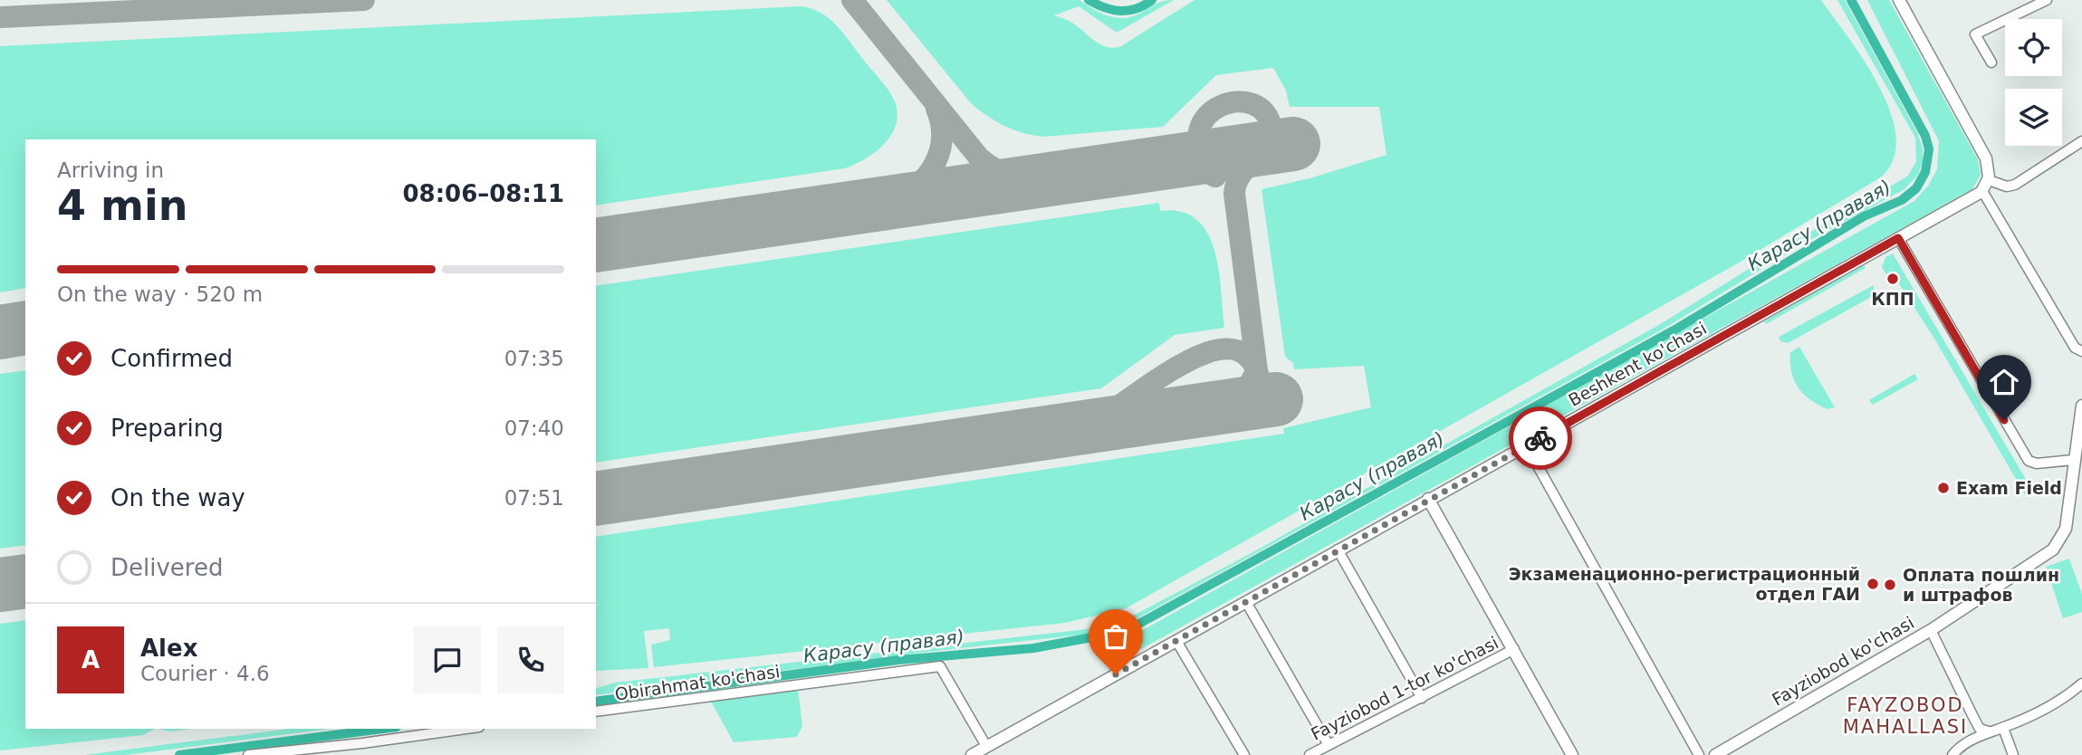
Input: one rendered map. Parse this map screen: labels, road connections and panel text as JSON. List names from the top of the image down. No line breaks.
{"streets":{"street":["Beshkent ko'chasi","Fayziobod ko'chasi","Obirahmat ko'chasi","Fayziobod 1-tor ko'chasi"]},"crossings":[["Beshkent ko'chasi","Obirahmat ko'chasi"]],"districts":["FAYZOBOD MAHALLASI"],"water":["Карасу (правая)"],"places":["КПП","Exam Field","Экзаменационно-регистрационный отдел ГАИ","Оплата пошлин и штрафов"],"page":{"heading":["4 min","Arriving in","08:06–08:11"],"panel":["Alex","Courier · 4.6"],"bar":"On the way · 520 m","list":[["Confirmed","07:35"],["Preparing","07:40"],["On the way","07:51"],"Delivered"],"round":"A"}}
